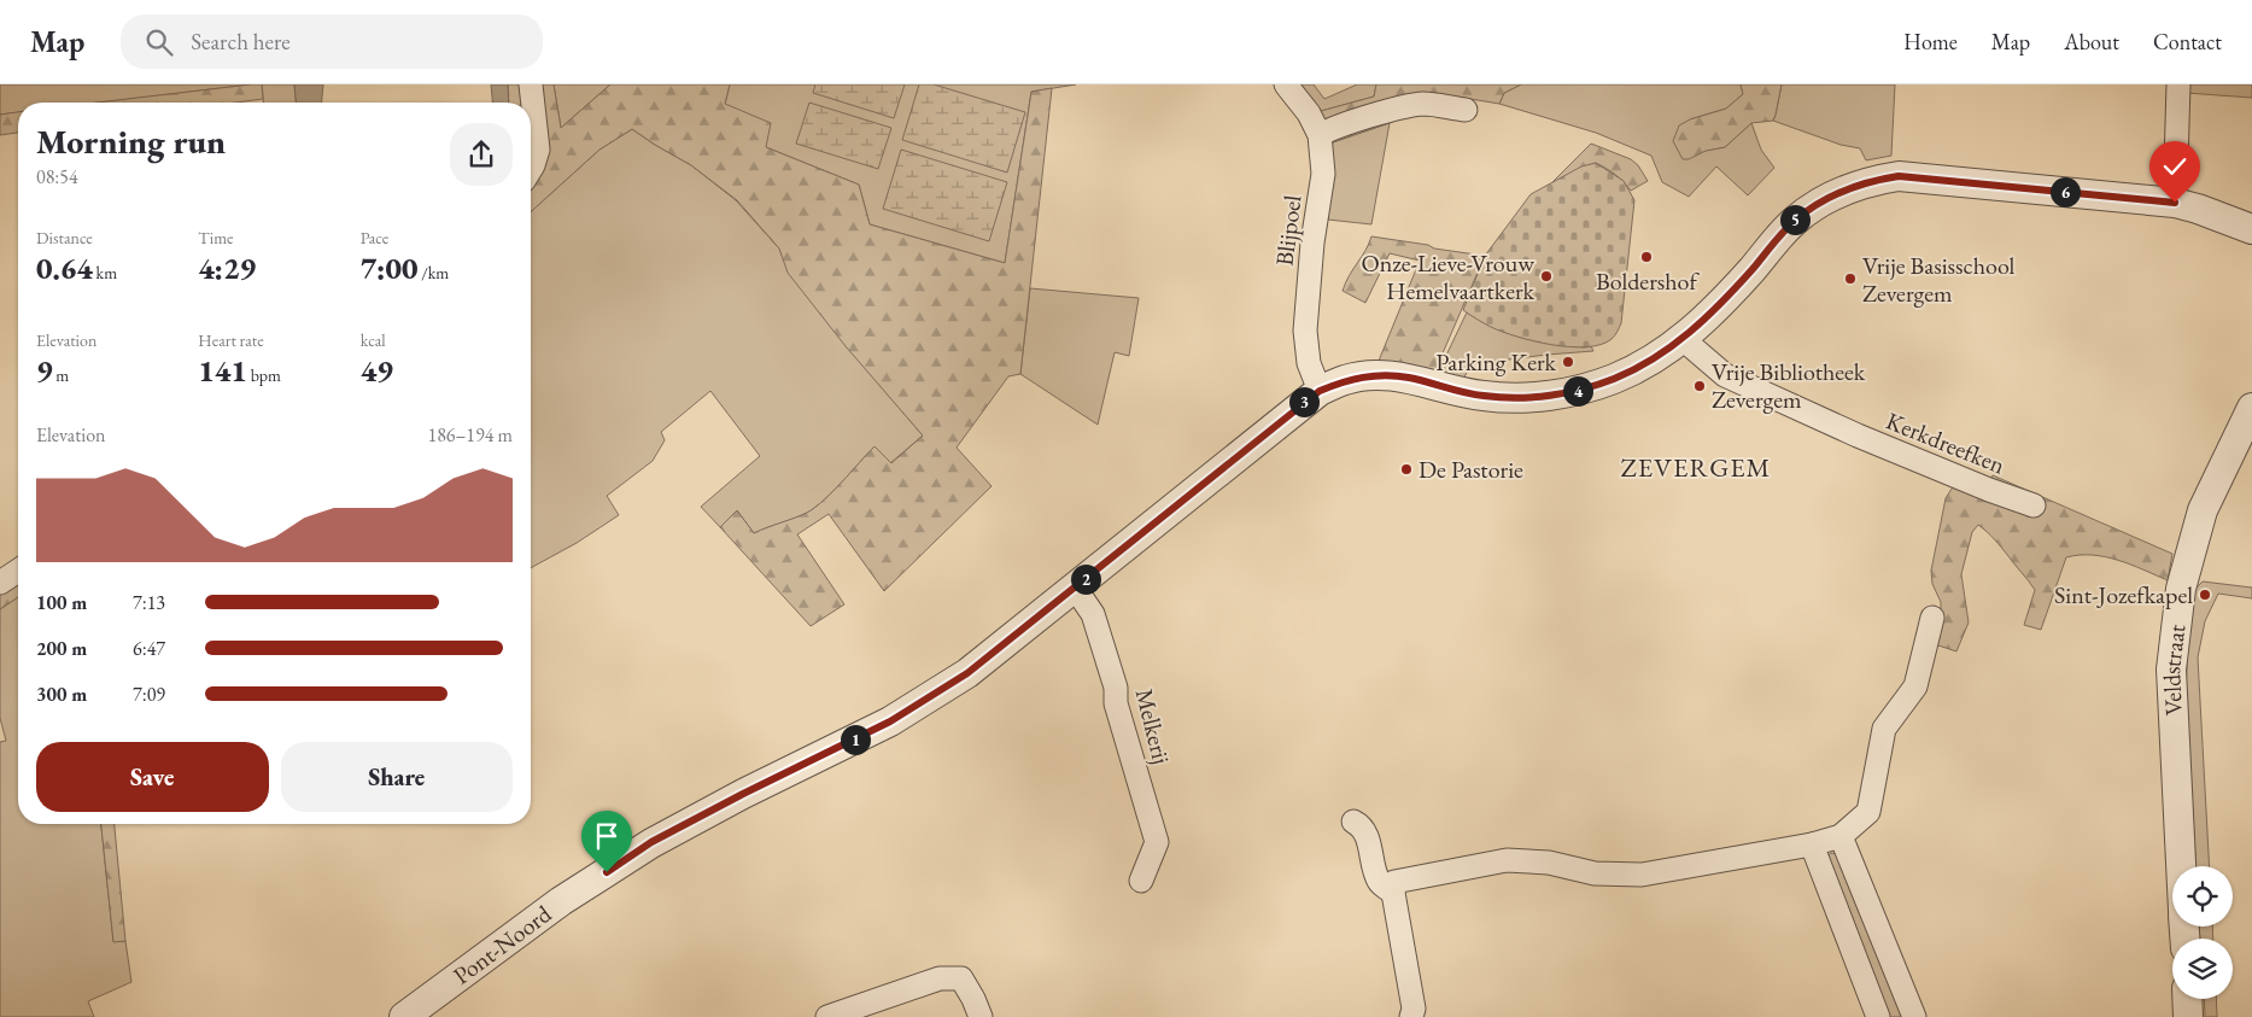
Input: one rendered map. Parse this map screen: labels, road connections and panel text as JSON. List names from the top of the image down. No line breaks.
{"streets":{"street":["Blijpoel","Kerkdreefken","Veldstraat","Melkerij","Pont-Noord"]},"crossings":[["Blijpoel","Pont-Noord"],["Kerkdreefken","Pont-Noord"],["Melkerij","Pont-Noord"]],"districts":["ZEVERGEM"],"places":["Boldershof","Onze-Lieve-Vrouw Hemelvaartkerk","Vrije Basisschool Zevergem","Parking Kerk","Vrije Bibliotheek Zevergem","De Pastorie","Sint-Jozefkapel"],"page":{"header":"Map","search":"Search here","nav":["Home","Map","About","Contact"],"heading":["Morning run","08:54"],"pins":["6","5","4","3","2","1"],"stats":[["Distance","0.64 km"],["Time","4:29"],["Pace","7:00 /km"],["Elevation","9 m"],["Heart rate","141 bpm"],["kcal","49"]],"chart":["Elevation","186–194 m"],"list":[{"name":"100 m","note":"7:13"},{"name":"200 m","note":"6:47"},{"name":"300 m","note":"7:09"}],"buttons":["Save","Share"]}}
